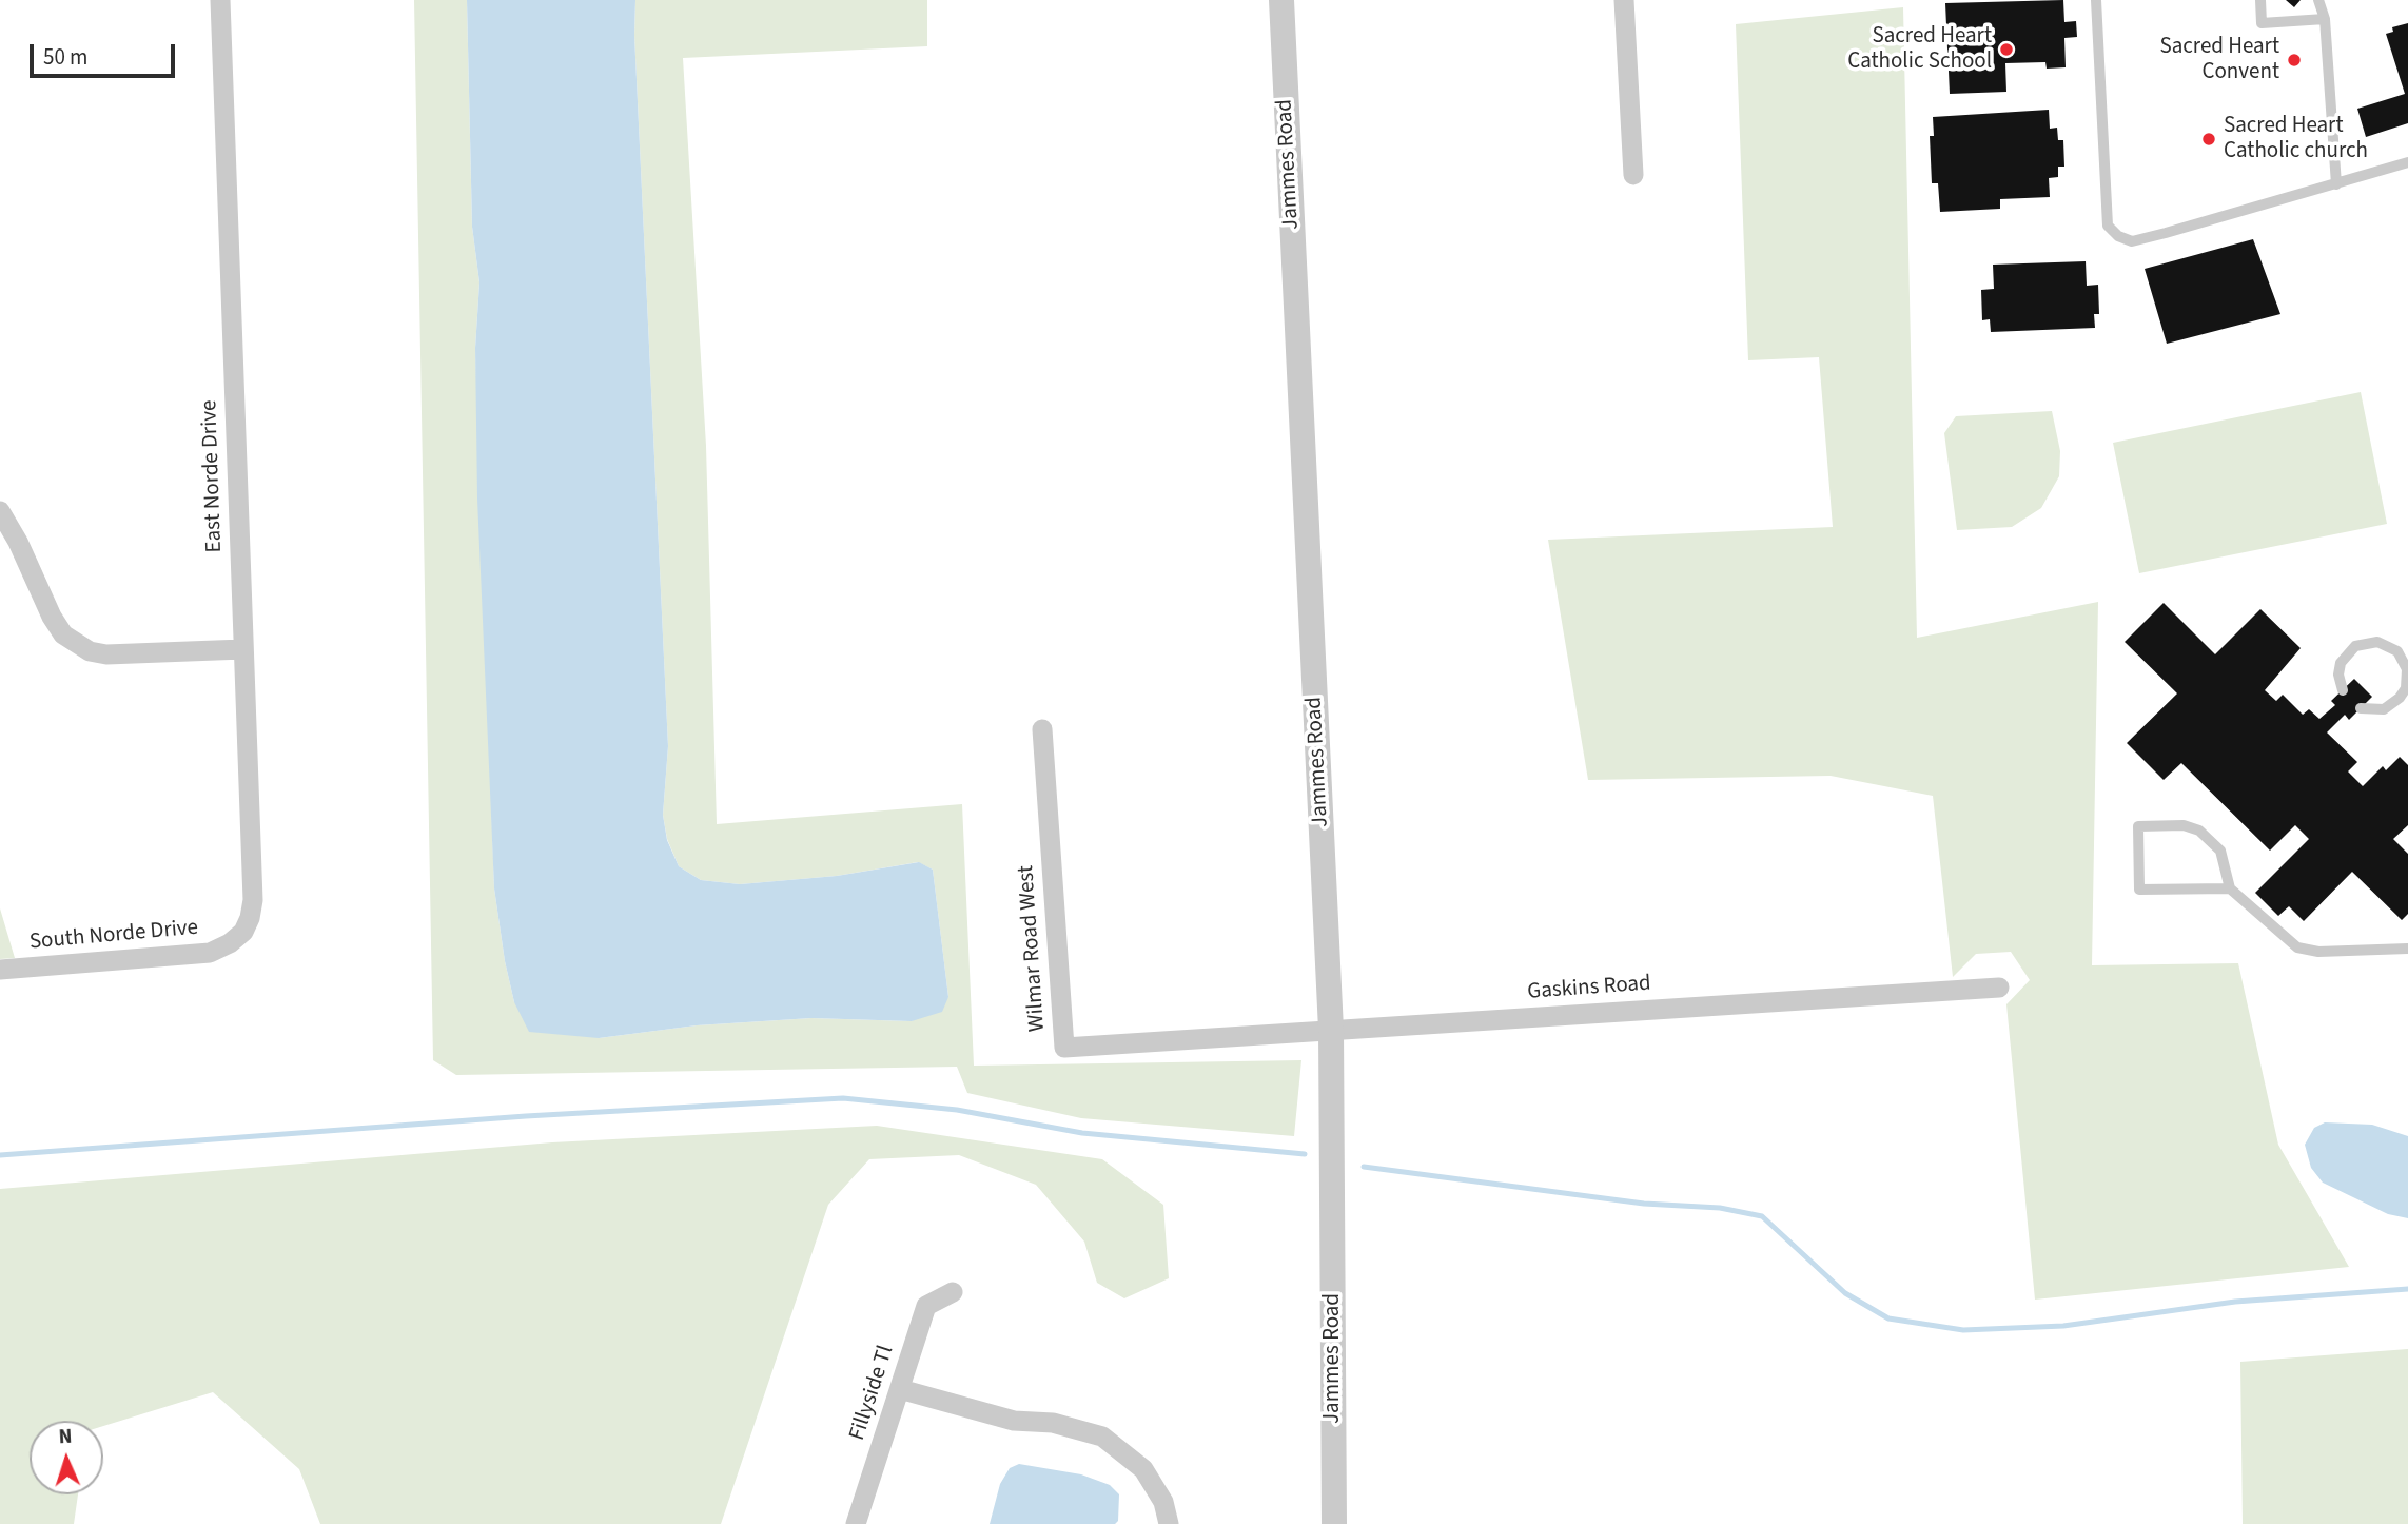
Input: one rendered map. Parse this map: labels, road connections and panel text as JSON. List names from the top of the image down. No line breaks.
{"streets":{"street":["Jammes Road","East Norde Drive","South Norde Drive","Wilmar Road West","Gaskins Road","Fillyside Tl"]},"crossings":[["Jammes Road","Gaskins Road"],["East Norde Drive","South Norde Drive"],["Wilmar Road West","Gaskins Road"]],"places":["Sacred Heart Catholic School","Sacred Heart Convent","Sacred Heart Catholic church"],"scale_bar":"50 m","north":"top"}
